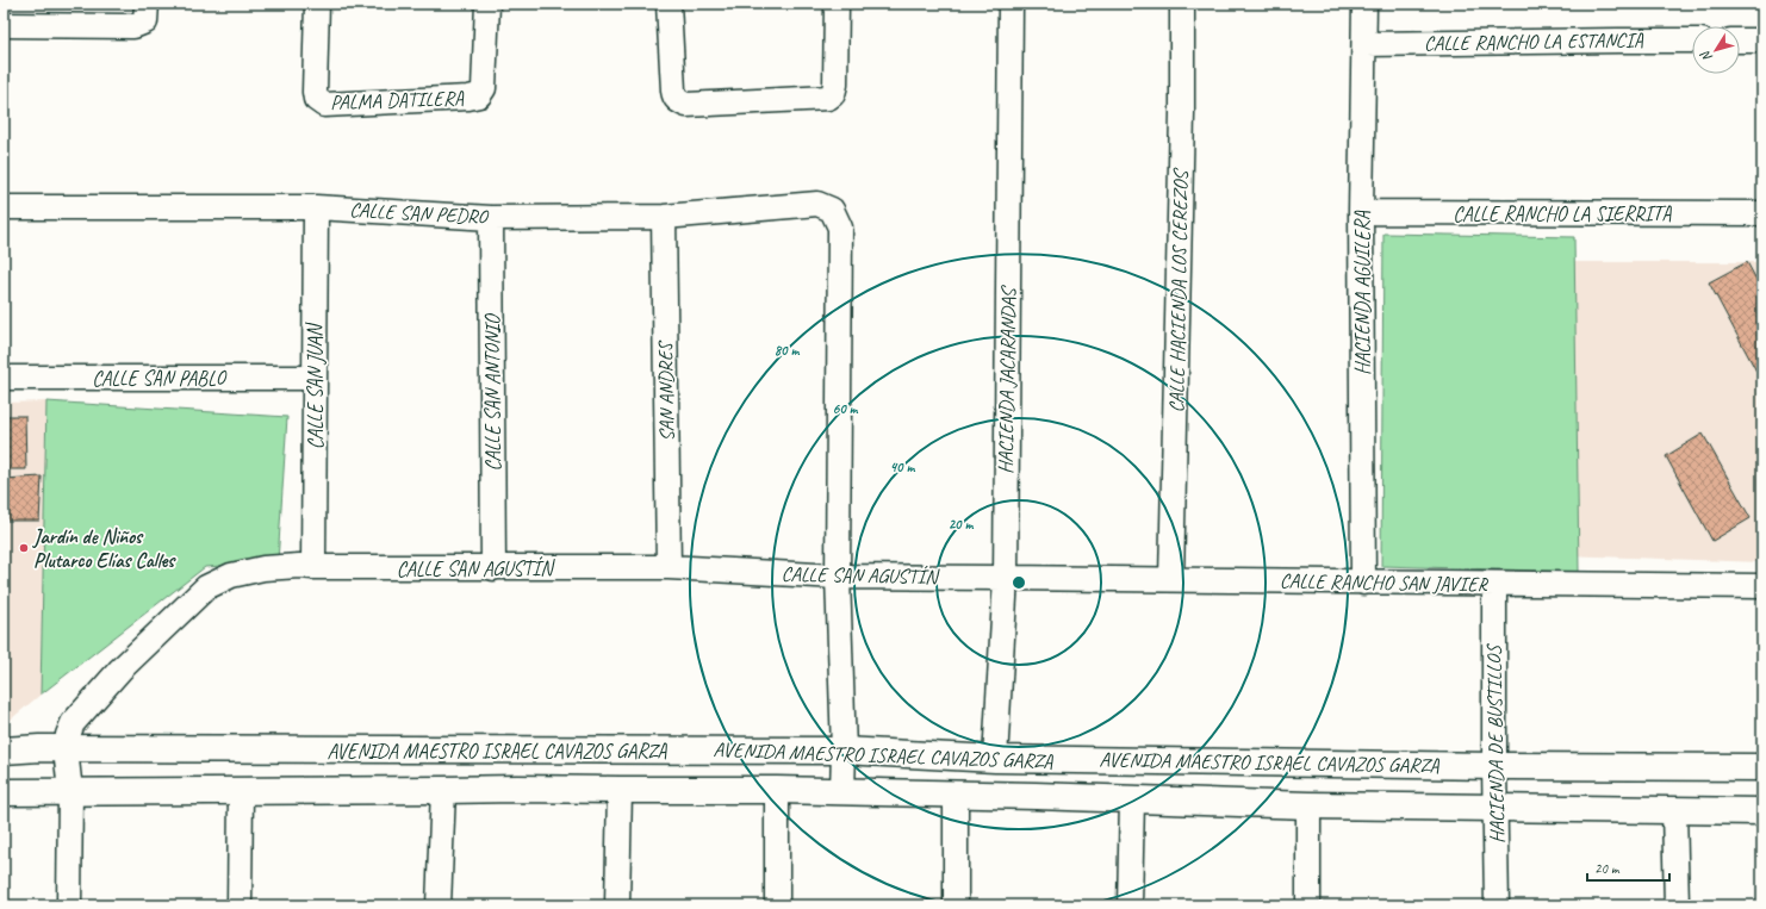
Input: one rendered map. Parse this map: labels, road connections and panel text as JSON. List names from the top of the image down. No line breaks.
{"streets":{"street":["CALLE RANCHO LA ESTANCIA","PALMA DATILERA","CALLE SAN PEDRO","CALLE RANCHO LA SIERRITA","CALLE HACIENDA LOS CEREZOS","HACIENDA AGUILERA","CALLE SAN PABLO","HACIENDA JACARANDAS","CALLE SAN JUAN","SAN ANDRES","CALLE SAN ANTONIO","CALLE SAN AGUSTÍN","CALLE RANCHO SAN JAVIER","HACIENDA DE BUSTILLOS","AVENIDA MAESTRO ISRAEL CAVAZOS GARZA"]},"crossings":[["CALLE RANCHO LA ESTANCIA","HACIENDA AGUILERA"],["CALLE SAN PEDRO","CALLE SAN JUAN"],["CALLE SAN PEDRO","SAN ANDRES"],["CALLE SAN PEDRO","CALLE SAN ANTONIO"],["CALLE SAN PEDRO","CALLE SAN AGUSTÍN"],["CALLE RANCHO LA SIERRITA","HACIENDA AGUILERA"],["CALLE HACIENDA LOS CEREZOS","CALLE RANCHO SAN JAVIER"],["HACIENDA AGUILERA","CALLE RANCHO SAN JAVIER"],["CALLE SAN PABLO","CALLE SAN JUAN"],["HACIENDA JACARANDAS","CALLE SAN AGUSTÍN"],["HACIENDA JACARANDAS","CALLE RANCHO SAN JAVIER"],["HACIENDA JACARANDAS","AVENIDA MAESTRO ISRAEL CAVAZOS GARZA"],["CALLE SAN JUAN","CALLE SAN AGUSTÍN"],["SAN ANDRES","CALLE SAN AGUSTÍN"],["CALLE SAN ANTONIO","CALLE SAN AGUSTÍN"],["CALLE SAN AGUSTÍN","CALLE RANCHO SAN JAVIER"],["CALLE SAN AGUSTÍN","AVENIDA MAESTRO ISRAEL CAVAZOS GARZA"],["CALLE RANCHO SAN JAVIER","HACIENDA DE BUSTILLOS"],["HACIENDA DE BUSTILLOS","AVENIDA MAESTRO ISRAEL CAVAZOS GARZA"]],"places":["Jardín de Niños Plutarco Elías Calles"],"scale_bar":"20 m","north":"bottom left","rings":["80 m","60 m","40 m","20 m"]}
